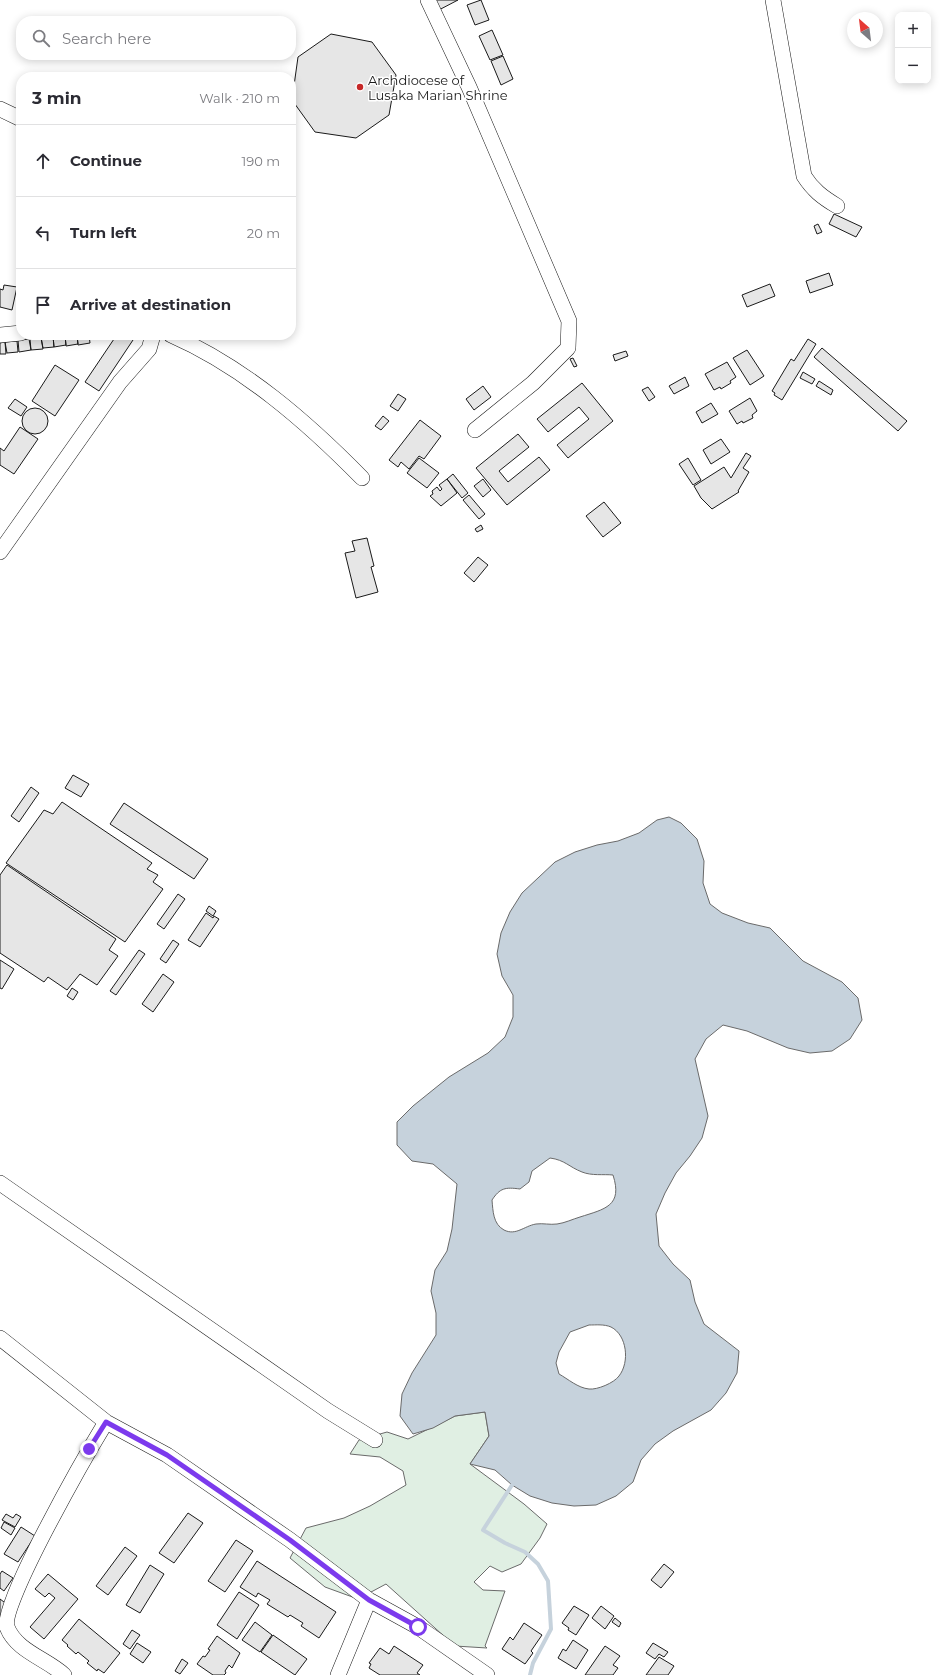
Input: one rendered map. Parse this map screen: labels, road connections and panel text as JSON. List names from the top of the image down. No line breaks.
{"places":["Archdiocese of Lusaka Marian Shrine"],"north":"top left","page":{"map_buttons":["+","−"],"search":"Search here","heading":["3 min","Walk · 210 m"],"list":[["Continue","190 m"],["Turn left","20 m"],"Arrive at destination"]}}
